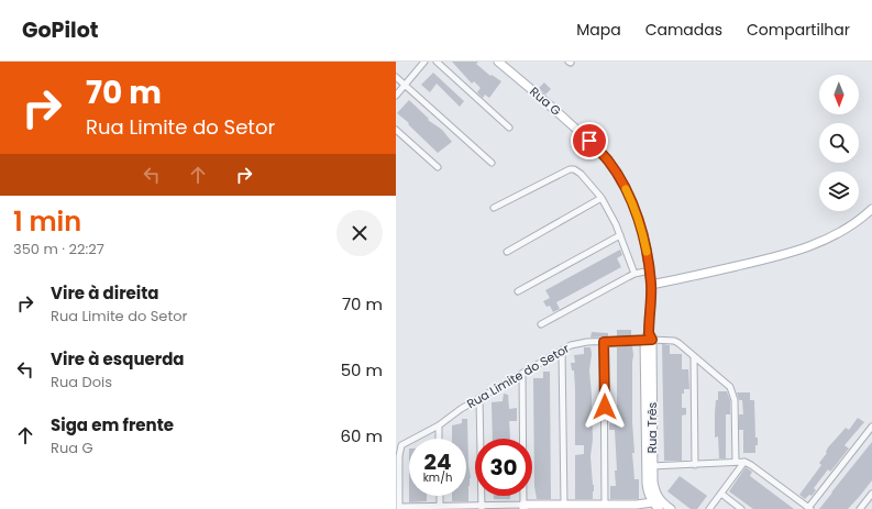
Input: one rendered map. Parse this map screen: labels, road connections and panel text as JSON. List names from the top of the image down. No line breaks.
{"streets":{"street":["Rua G","Rua Limite do Setor"]},"crossings":[["Rua G","Rua Limite do Setor"]],"north":"bottom","page":{"header":"GoPilot","nav":["Mapa","Camadas","Compartilhar"],"turn":["70 m","Rua Limite do Setor"],"heading":["1 min","350 m · 22:27"],"list":[{"name":"Vire à direita","note":"Rua Limite do Setor","value":"70 m"},{"name":"Vire à esquerda","note":"Rua Dois","value":"50 m"},{"name":"Siga em frente","note":"Rua G","value":"60 m"}],"speed":"24 km/h","limit":"30"}}
